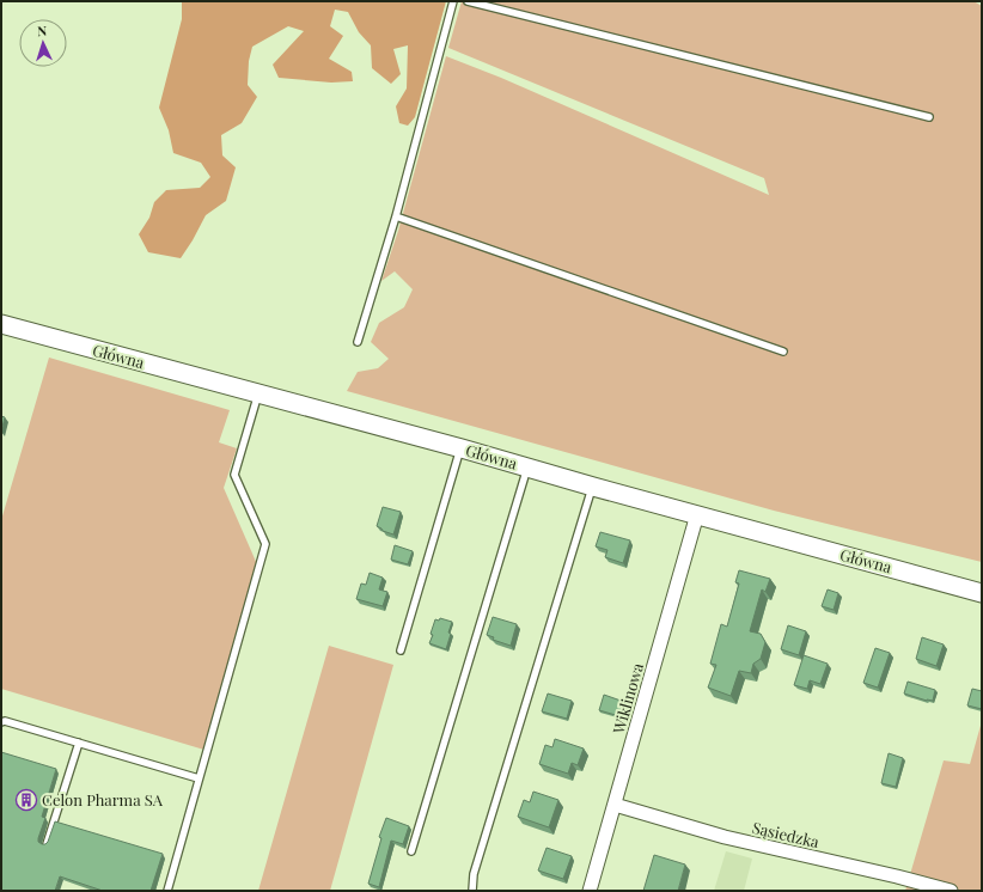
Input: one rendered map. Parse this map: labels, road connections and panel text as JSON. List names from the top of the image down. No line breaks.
{"streets":{"main road":["Główna"],"street":["Wiklinowa","Sąsiedzka"]},"crossings":[["Główna","Wiklinowa"],["Wiklinowa","Sąsiedzka"]],"places":{"building":["Celon Pharma SA"]},"north":"top"}
